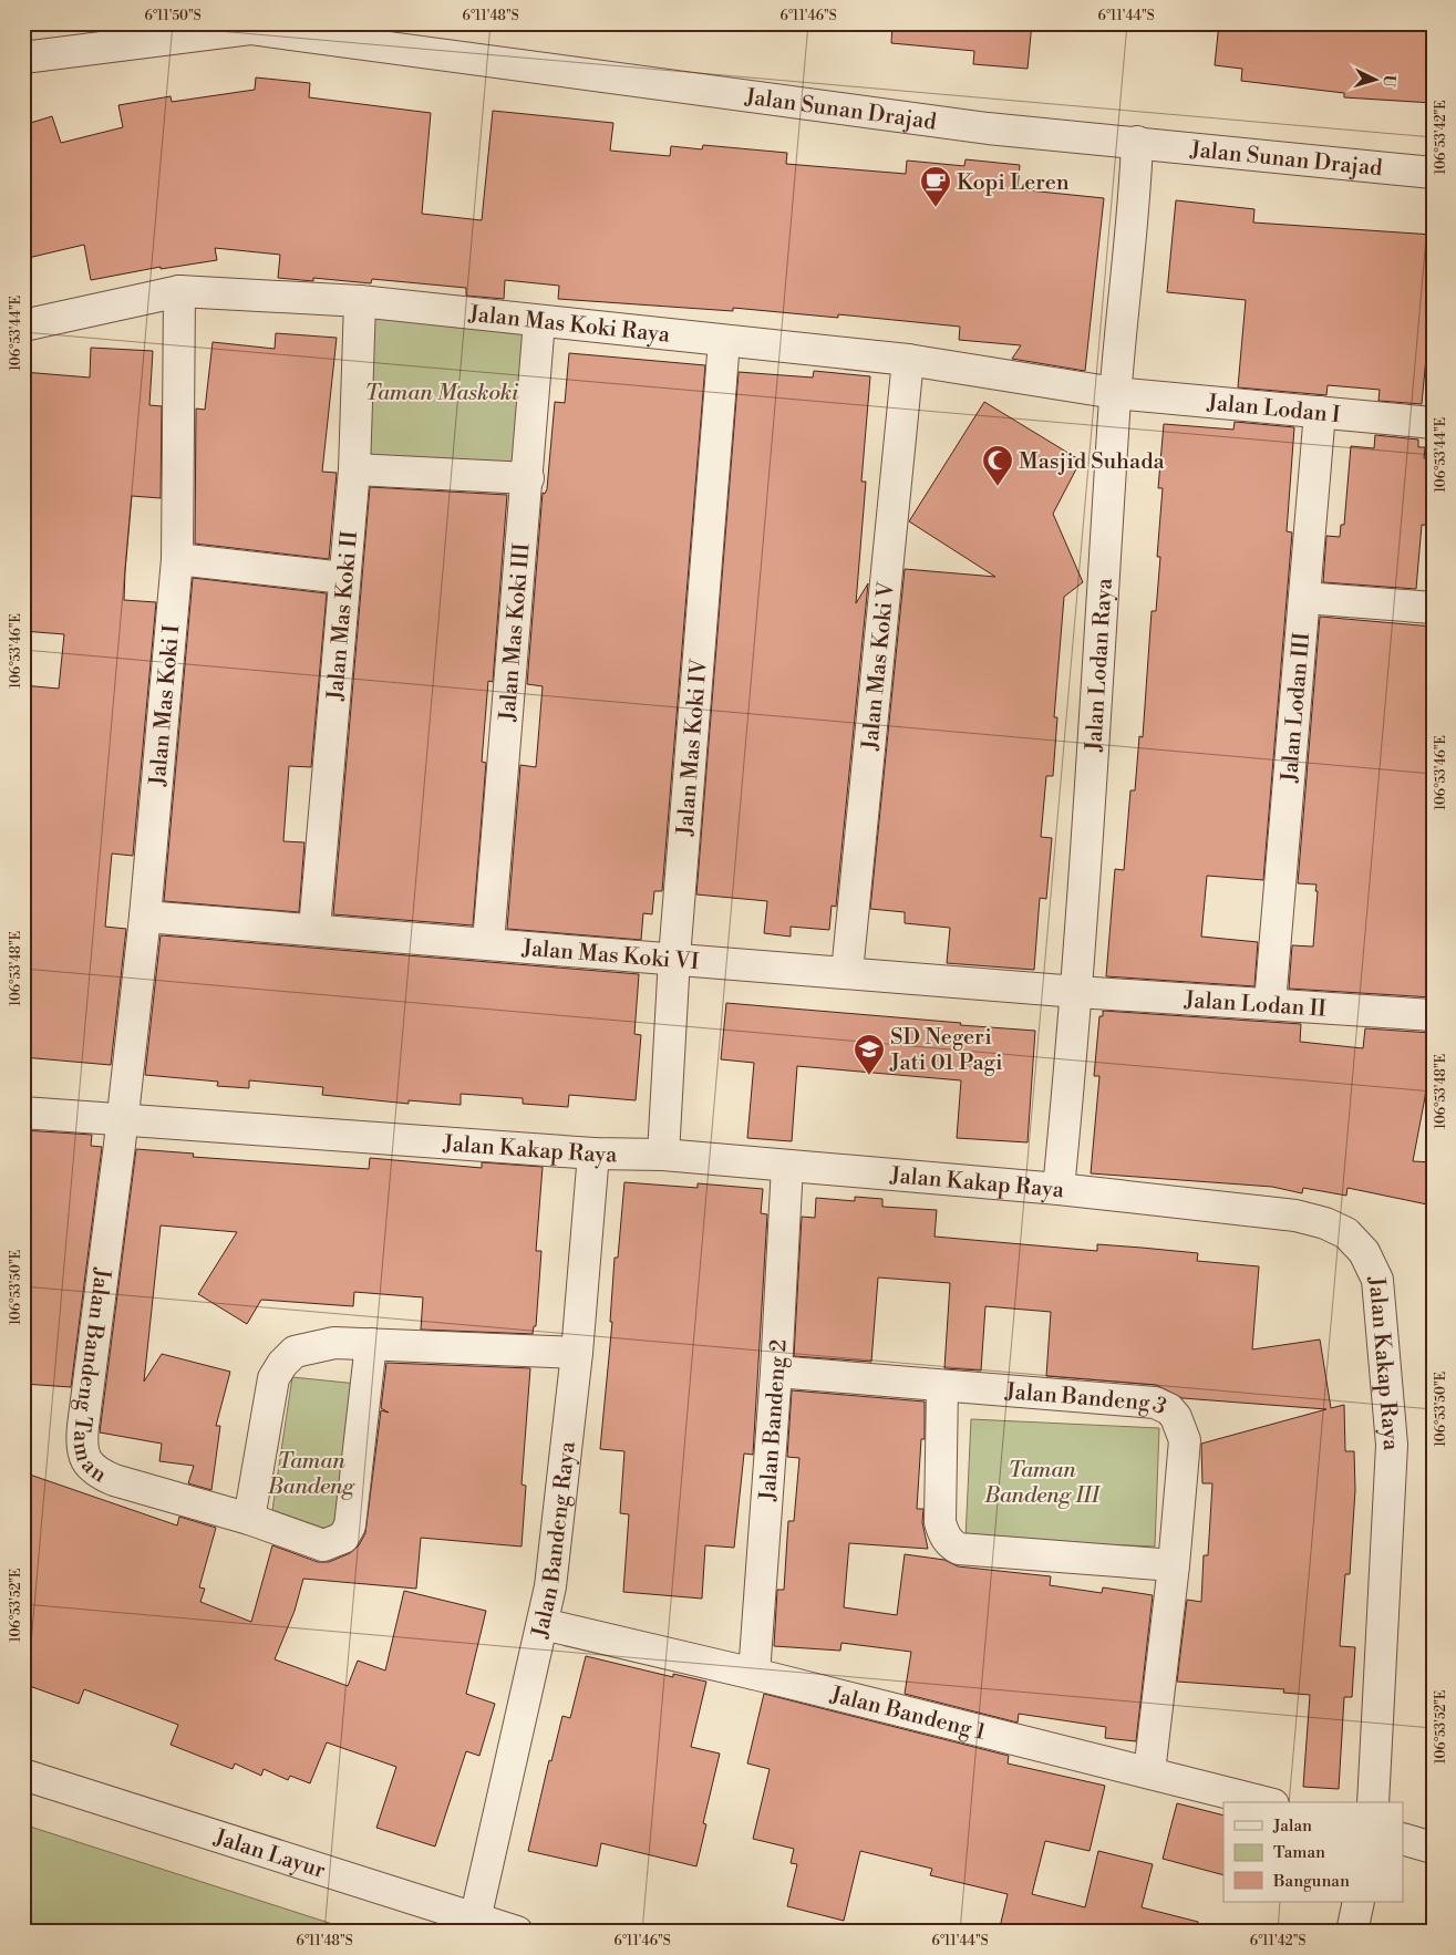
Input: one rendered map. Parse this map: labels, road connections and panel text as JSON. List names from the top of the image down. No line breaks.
{"streets":{"street":["Jalan Sunan Drajad","Jalan Mas Koki Raya","Jalan Lodan I","Jalan Mas Koki II","Jalan Mas Koki III","Jalan Mas Koki V","Jalan Lodan Raya","Jalan Mas Koki I","Jalan Lodan III","Jalan Mas Koki IV","Jalan Mas Koki VI","Jalan Lodan II","Jalan Kakap Raya","Jalan Bandeng Taman","Jalan Bandeng 3","Jalan Bandeng 2","Jalan Bandeng Raya","Jalan Bandeng 1","Jalan Layur"]},"crossings":[["Jalan Sunan Drajad","Jalan Lodan Raya"],["Jalan Mas Koki Raya","Jalan Lodan I"],["Jalan Mas Koki Raya","Jalan Mas Koki II"],["Jalan Mas Koki Raya","Jalan Mas Koki III"],["Jalan Mas Koki Raya","Jalan Mas Koki V"],["Jalan Mas Koki Raya","Jalan Lodan Raya"],["Jalan Mas Koki Raya","Jalan Mas Koki I"],["Jalan Mas Koki Raya","Jalan Mas Koki IV"],["Jalan Lodan I","Jalan Lodan Raya"],["Jalan Lodan I","Jalan Lodan III"],["Jalan Mas Koki II","Jalan Mas Koki VI"],["Jalan Mas Koki III","Jalan Mas Koki VI"],["Jalan Mas Koki V","Jalan Mas Koki VI"],["Jalan Lodan Raya","Jalan Mas Koki VI"],["Jalan Lodan Raya","Jalan Lodan II"],["Jalan Lodan Raya","Jalan Kakap Raya"],["Jalan Mas Koki I","Jalan Mas Koki VI"],["Jalan Mas Koki I","Jalan Kakap Raya"],["Jalan Mas Koki I","Jalan Bandeng Taman"],["Jalan Lodan III","Jalan Lodan II"],["Jalan Mas Koki IV","Jalan Mas Koki VI"],["Jalan Mas Koki IV","Jalan Kakap Raya"],["Jalan Mas Koki VI","Jalan Lodan II"],["Jalan Kakap Raya","Jalan Bandeng Taman"],["Jalan Kakap Raya","Jalan Bandeng 2"],["Jalan Kakap Raya","Jalan Bandeng Raya"],["Jalan Bandeng 3","Jalan Bandeng 2"],["Jalan Bandeng 3","Jalan Bandeng 1"],["Jalan Bandeng 2","Jalan Bandeng 1"],["Jalan Bandeng Raya","Jalan Bandeng 1"],["Jalan Bandeng Raya","Jalan Layur"]],"parks":["Taman Maskoki","Taman Bandeng","Taman Bandeng III"],"places":{"cafe":["Kopi Leren"],"mosque":["Masjid Suhada"],"school or university":["SD Negeri Jati 01 Pagi"]},"legend":["Jalan","Taman","Bangunan"],"north":"right","coordinates":["6°11'50\"S","6°11'48\"S","6°11'46\"S","6°11'44\"S","106°53'42\"E","106°53'44\"E","106°53'46\"E","106°53'48\"E","106°53'50\"E","106°53'52\"E","6°11'42\"S"]}
